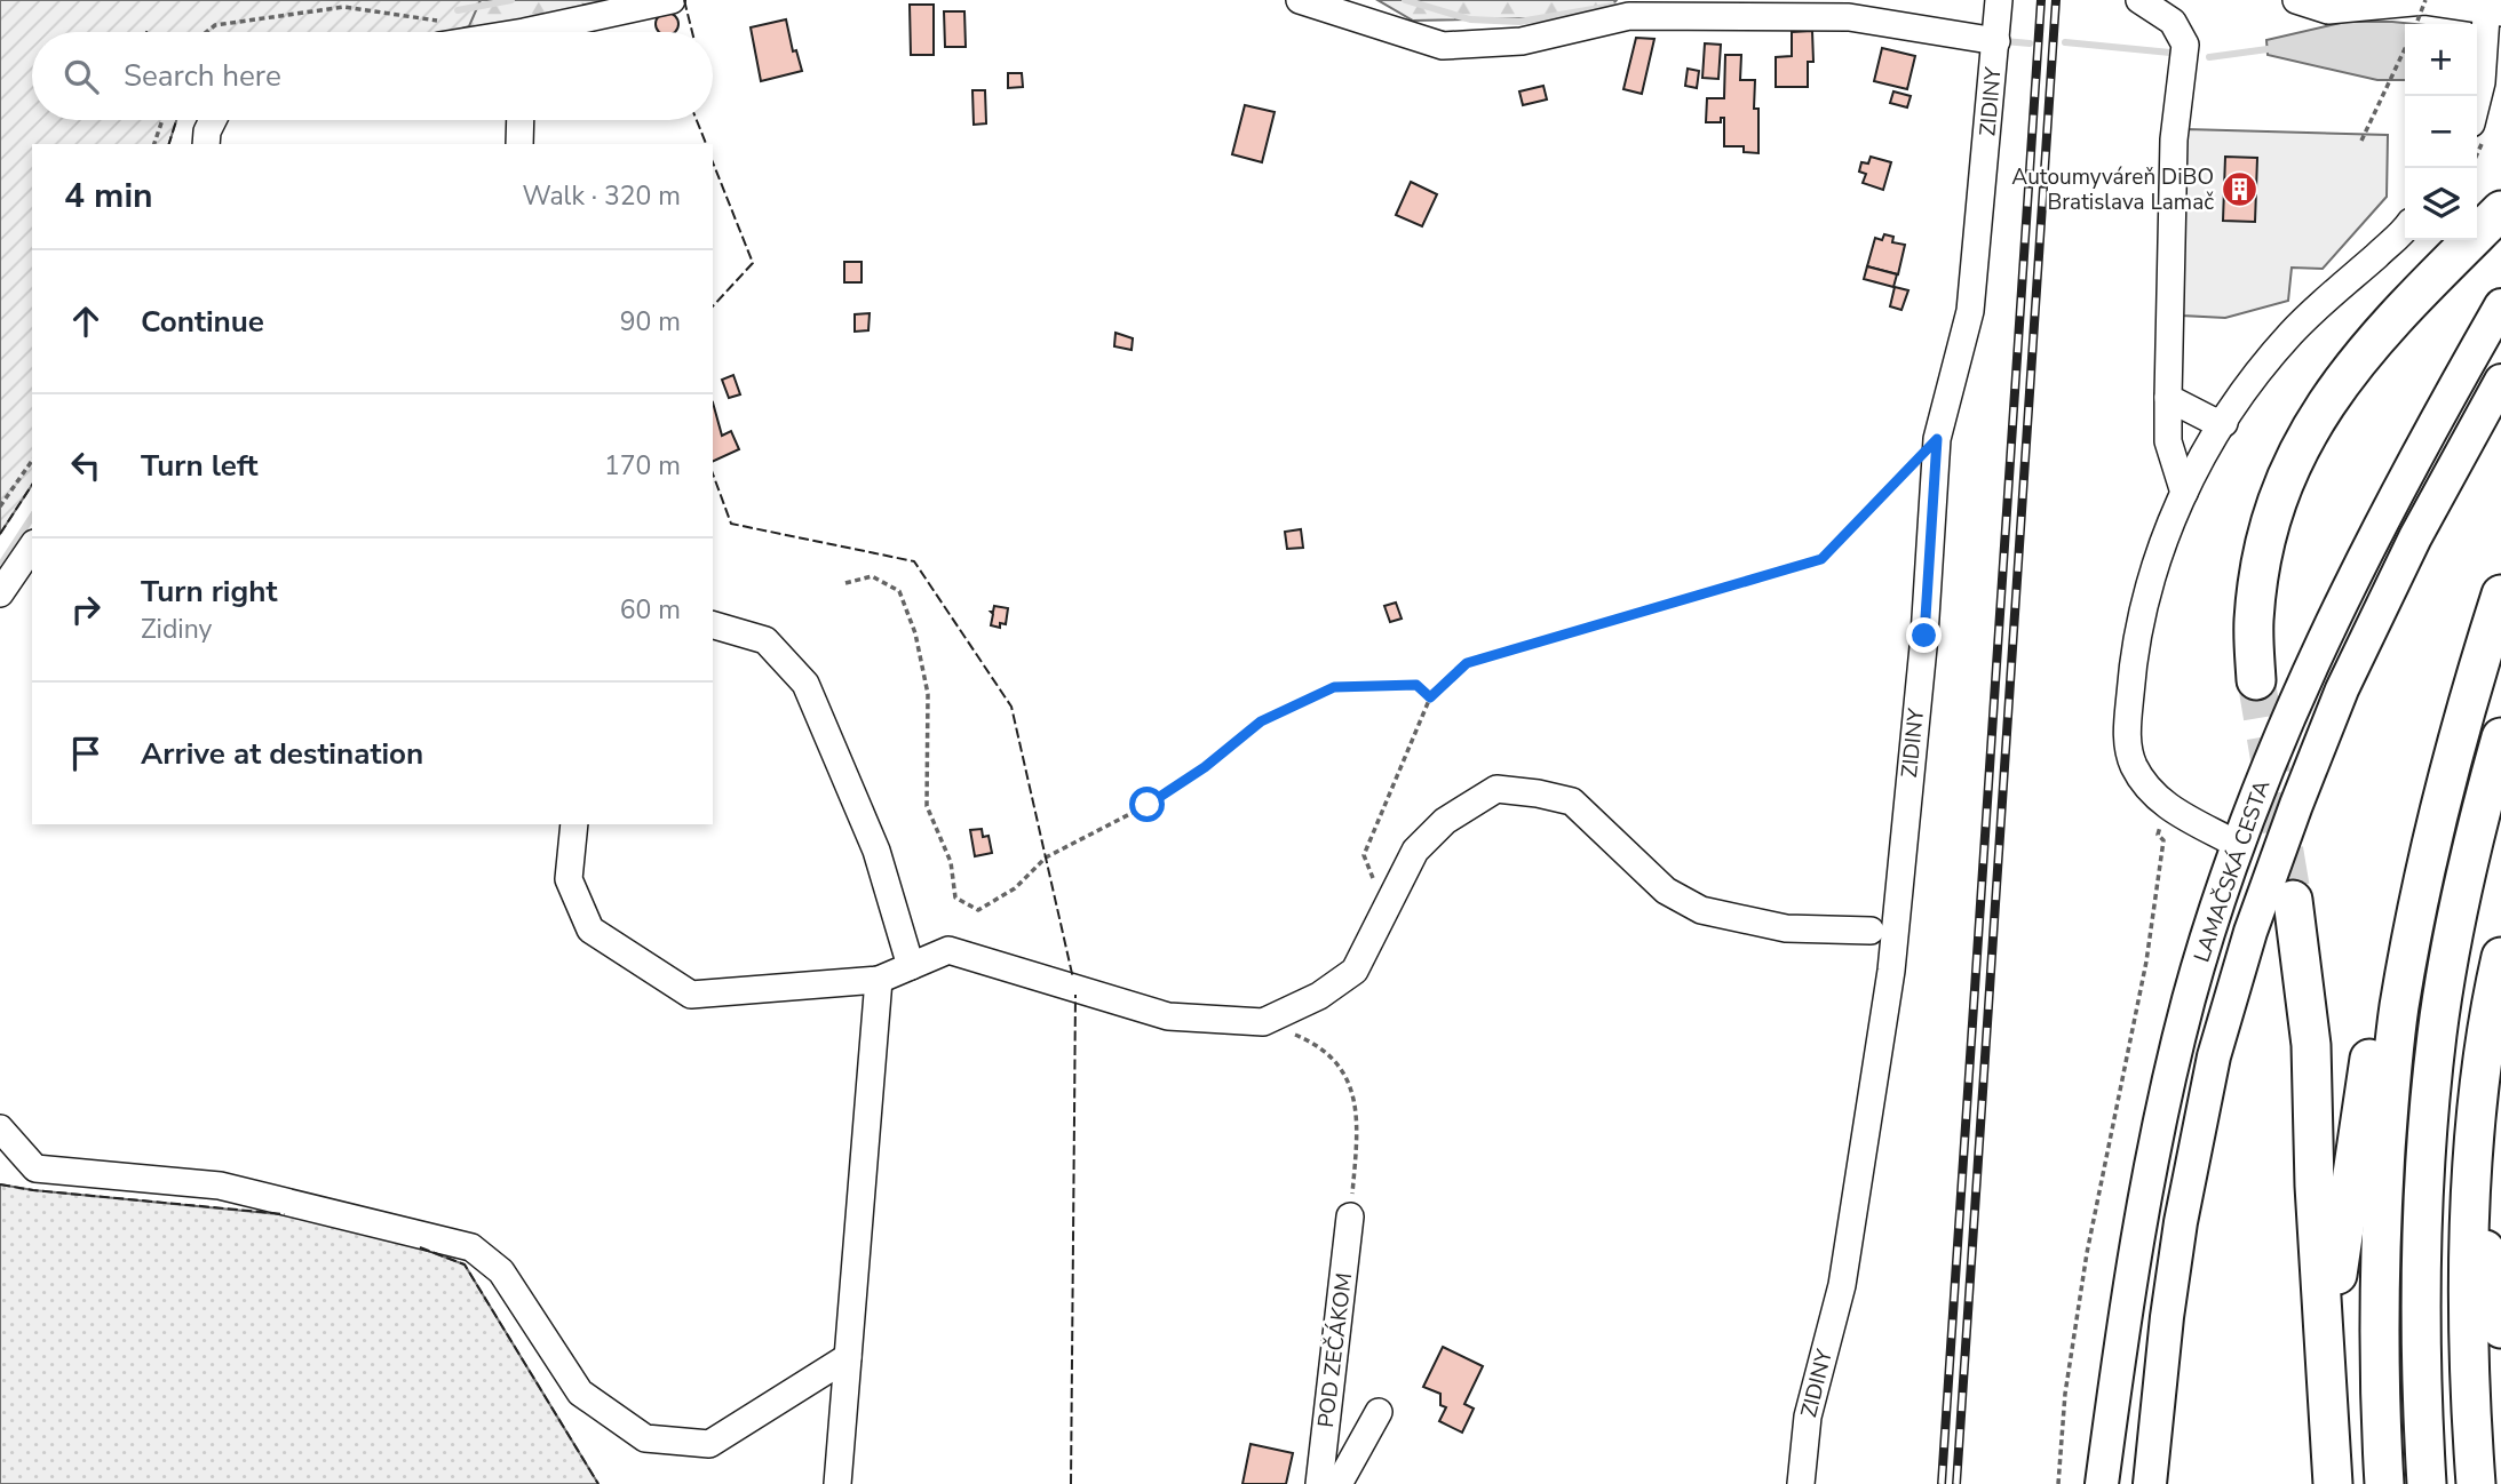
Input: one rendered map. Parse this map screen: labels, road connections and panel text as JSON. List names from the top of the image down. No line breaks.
{"streets":{"main road":["LAMAČSKÁ CESTA"],"street":["ZIDINY","POD ZEČÁKOM"]},"places":{"building":["Autoumyváreň DiBO Bratislava Lamač"]},"page":{"map_buttons":["+","−"],"search":"Search here","heading":["4 min","Walk · 320 m"],"list":[["Continue","90 m"],["Turn left","170 m"],["Turn right","Zidiny","60 m"],"Arrive at destination"]}}
